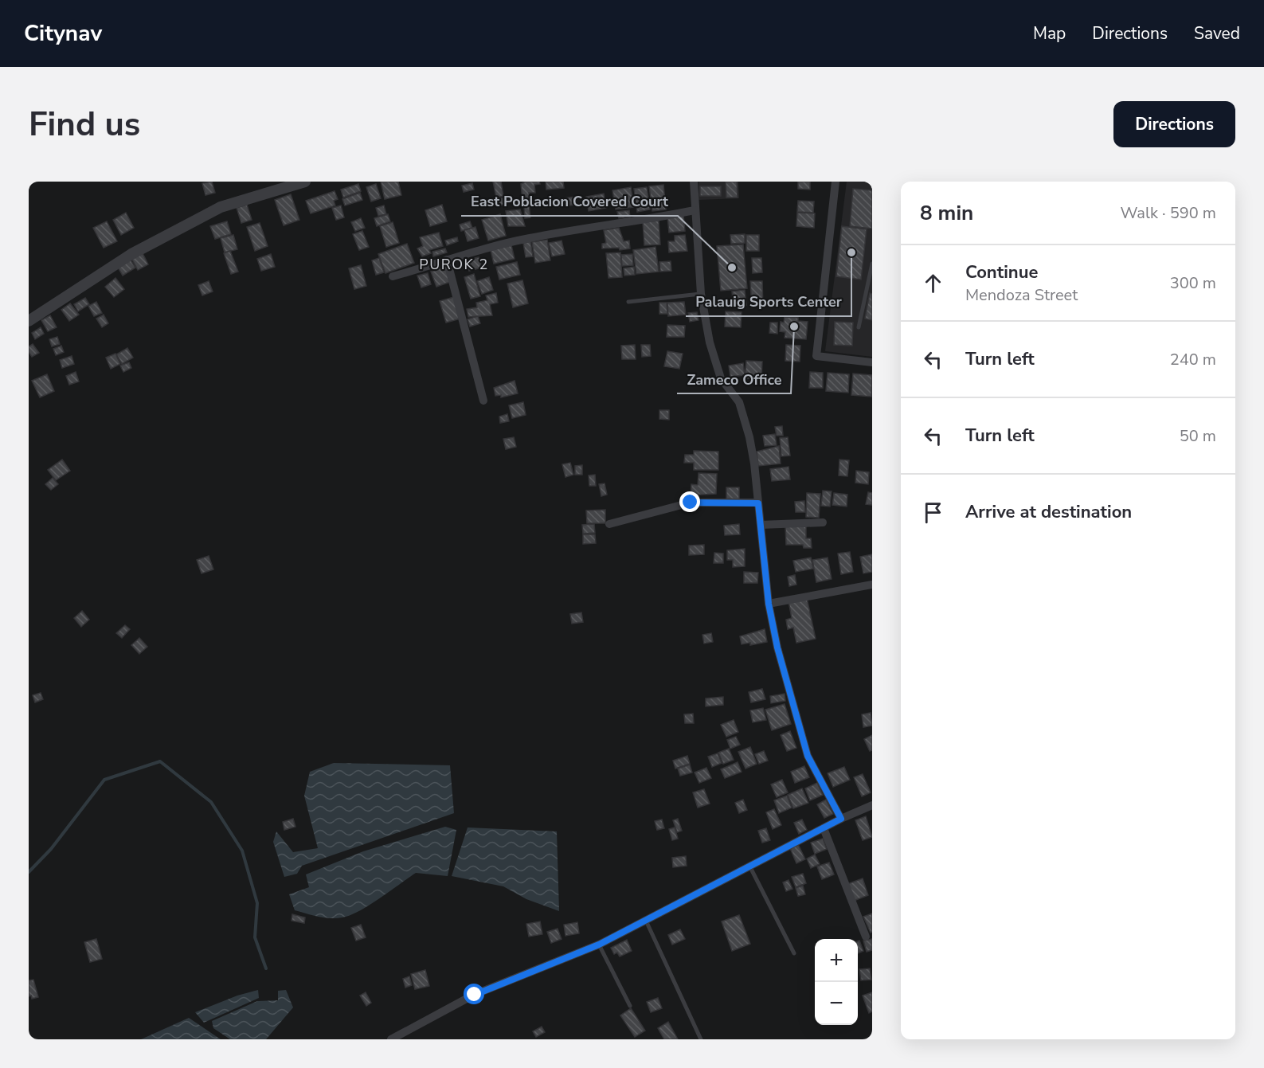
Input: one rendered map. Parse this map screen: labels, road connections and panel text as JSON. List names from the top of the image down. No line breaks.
{"districts":["PUROK 2"],"places":["Palauig Sports Center","East Poblacion Covered Court","Zameco Office"],"page":{"header":"Citynav","nav":["Map","Directions","Saved"],"buttons":"Directions","title":"Find us","heading":["8 min","Walk · 590 m"],"list":[["Continue","Mendoza Street","300 m"],["Turn left","240 m"],["Turn left","50 m"],"Arrive at destination"],"map_buttons":["+","−"]}}
